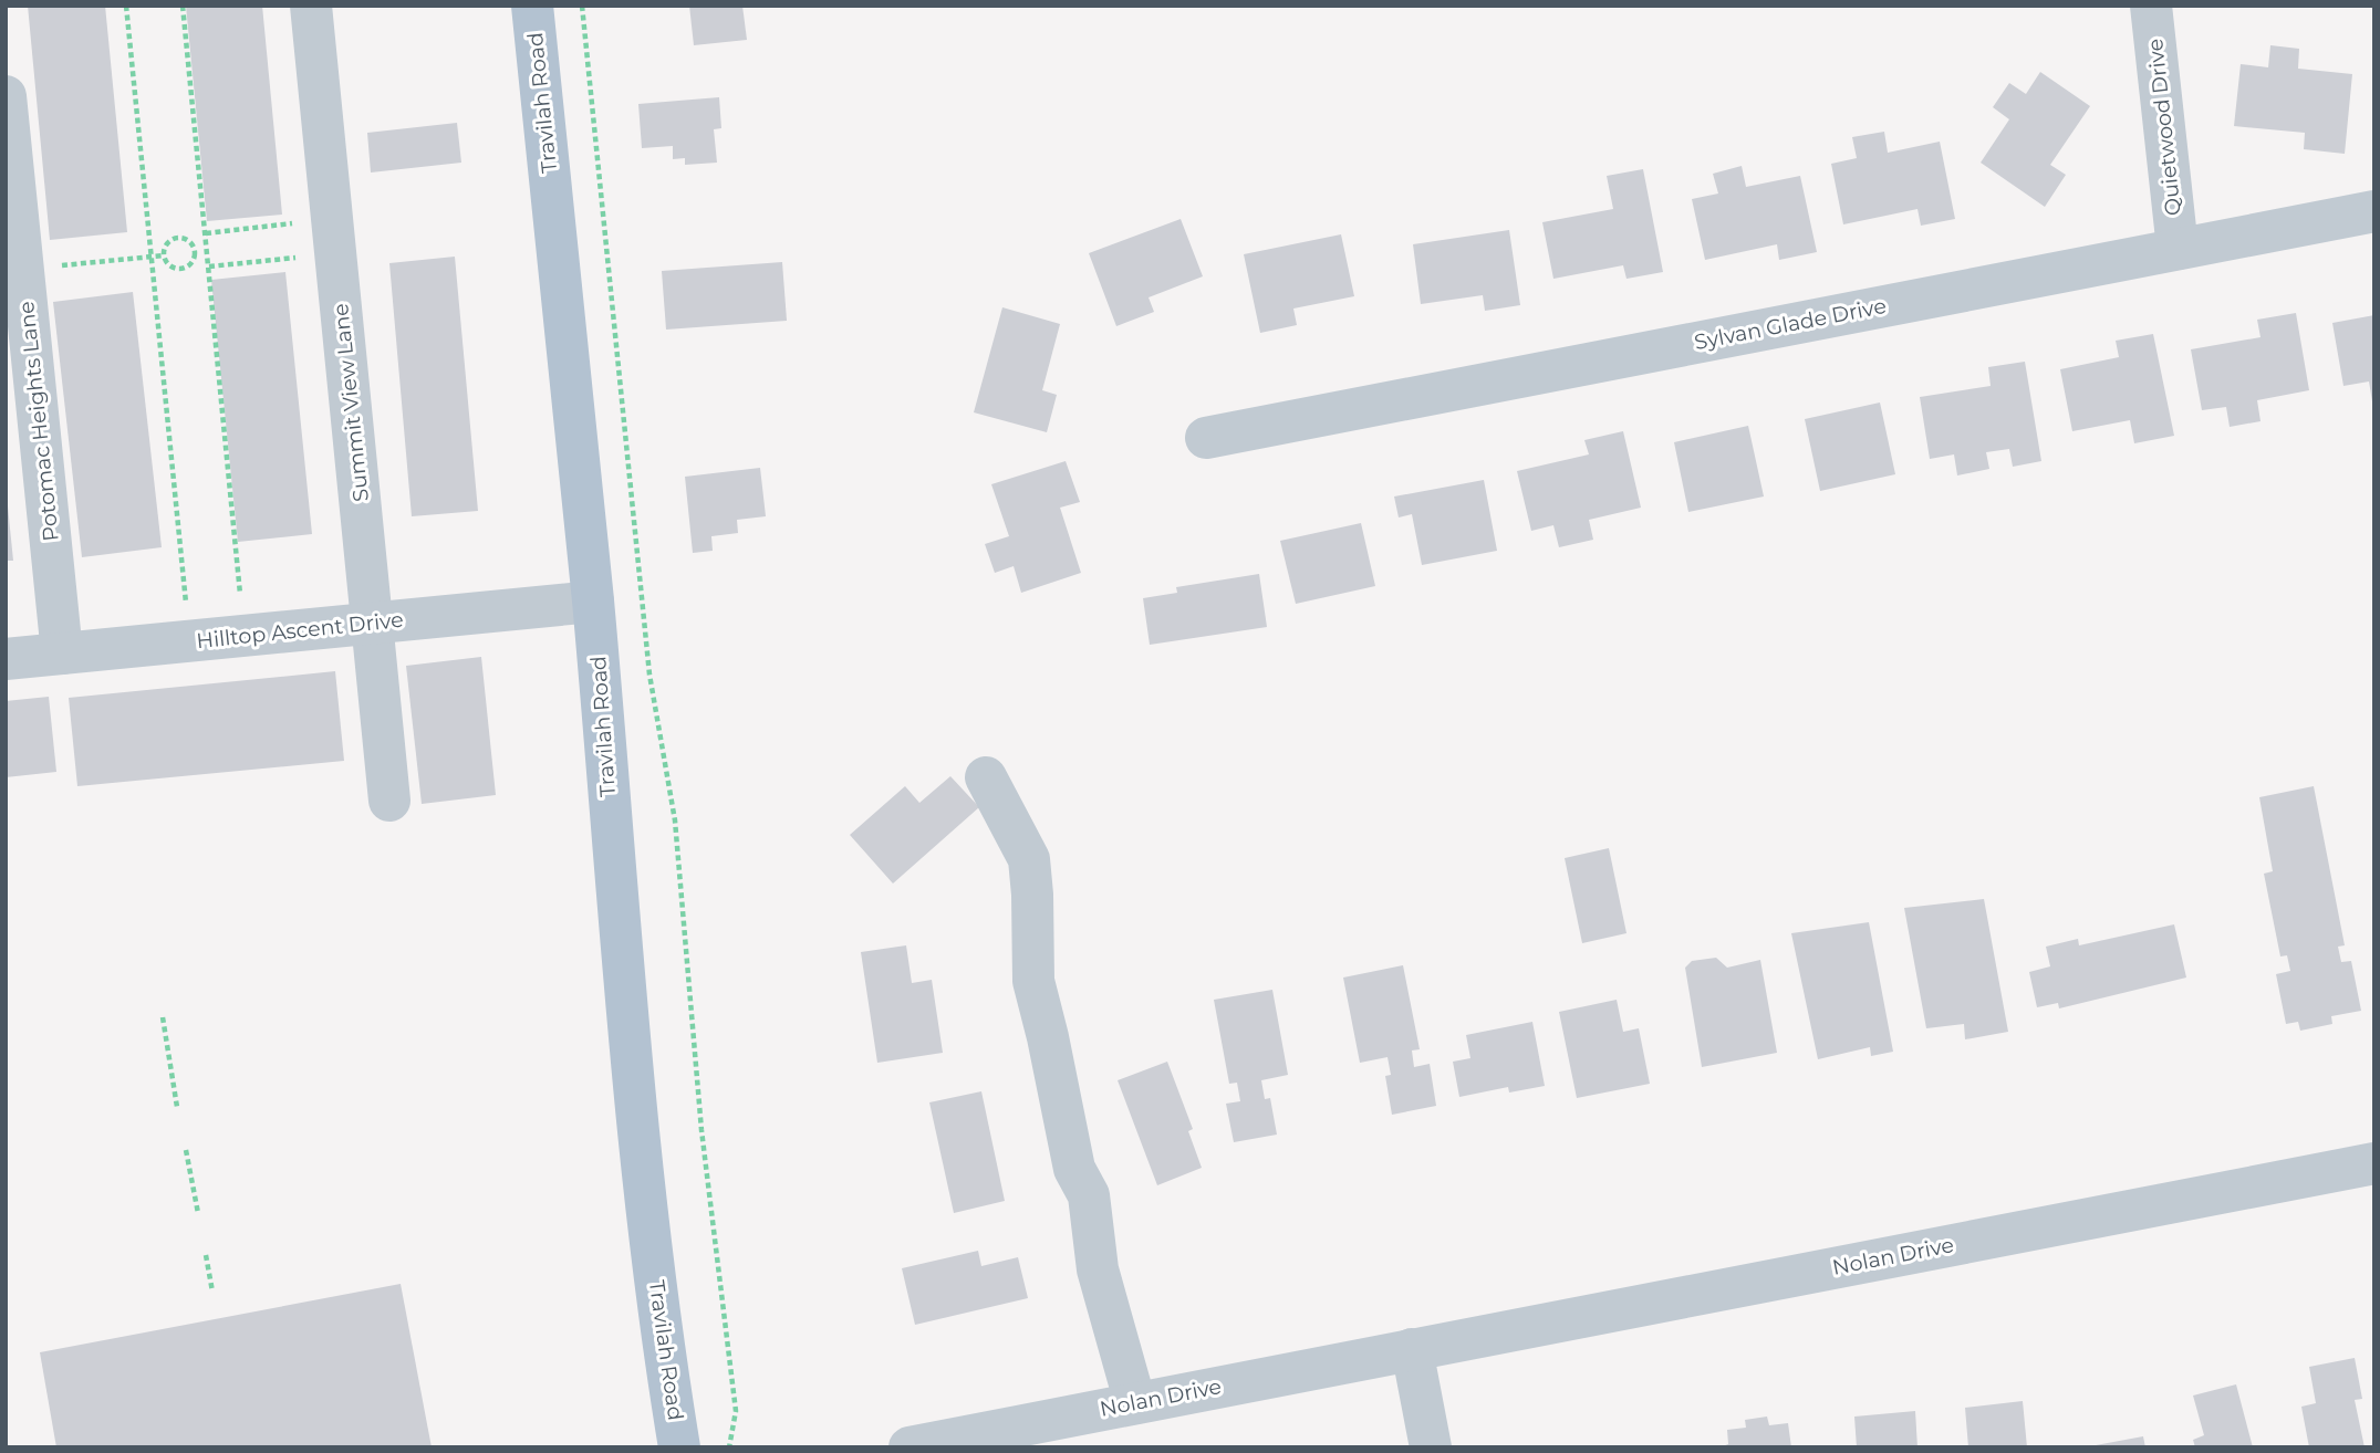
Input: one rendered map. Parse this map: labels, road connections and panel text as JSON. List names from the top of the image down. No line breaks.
{"streets":{"main road":["Travilah Road"],"street":["Quietwood Drive","Sylvan Glade Drive","Summit View Lane","Potomac Heights Lane","Hilltop Ascent Drive","Nolan Drive"]},"crossings":[["Travilah Road","Hilltop Ascent Drive"],["Quietwood Drive","Sylvan Glade Drive"],["Summit View Lane","Hilltop Ascent Drive"],["Potomac Heights Lane","Hilltop Ascent Drive"]]}
